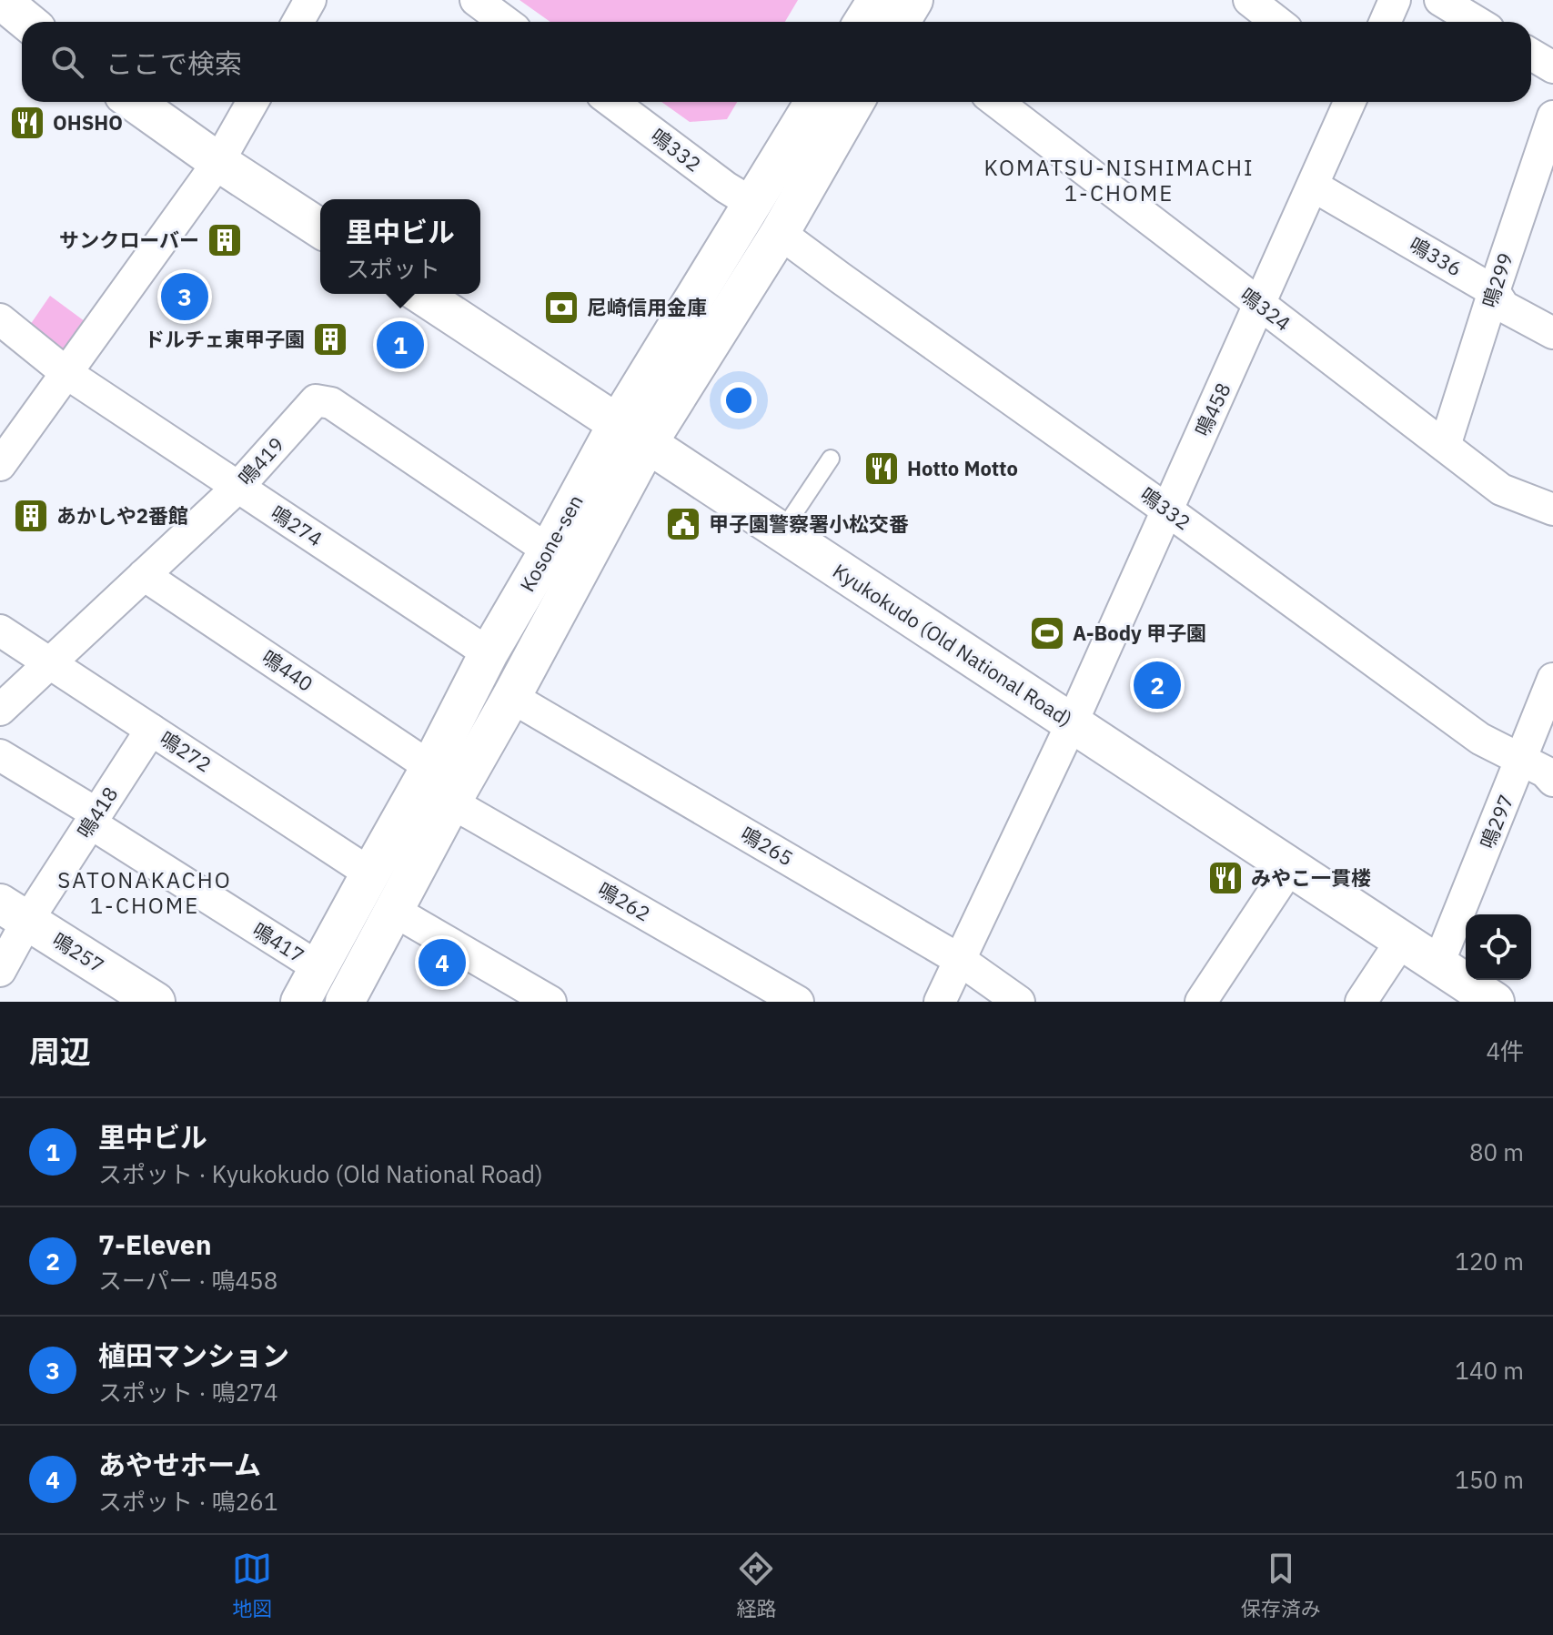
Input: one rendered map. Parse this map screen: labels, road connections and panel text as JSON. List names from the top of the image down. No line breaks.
{"streets":{"street":["鳴332","鳴336","鳴299","鳴324","鳴458","鳴419","鳴274","Kosone-sen","Kyukokudo (Old National Road)","鳴440","鳴272","鳴418","鳴297","鳴265","鳴262","鳴417","鳴257"]},"crossings":[["鳴332","鳴458"],["鳴332","Kosone-sen"],["鳴332","鳴297"],["鳴336","鳴299"],["鳴336","鳴458"],["鳴299","鳴324"],["鳴324","鳴458"],["鳴458","Kyukokudo (Old National Road)"],["鳴458","鳴265"],["鳴419","鳴274"],["鳴419","Kosone-sen"],["鳴419","鳴440"],["鳴419","鳴272"],["鳴274","Kosone-sen"],["Kosone-sen","Kyukokudo (Old National Road)"],["Kosone-sen","鳴440"],["Kosone-sen","鳴272"],["Kosone-sen","鳴265"],["Kosone-sen","鳴262"],["Kosone-sen","鳴417"],["Kyukokudo (Old National Road)","鳴297"],["鳴272","鳴418"],["鳴418","鳴417"],["鳴418","鳴257"]],"districts":["KOMATSU-NISHIMACHI 1-CHOME","SATONAKACHO 1-CHOME"],"places":{"restaurant":["OHSHO","Hotto Motto","みやこ一貫楼"],"building":["サンクローバー","ドルチェ東甲子園","あかしや2番館"],"bank":["尼崎信用金庫"],"public building":["甲子園警察署小松交番"],"sports":["A-Body 甲子園"]},"page":{"search":"ここで検索","popup":["里中ビル","スポット"],"pins":["3","1","2","4"],"heading":["周辺","4件"],"list":[{"mark":"1","name":"里中ビル","note":"スポット · Kyukokudo (Old National Road)","value":"80 m"},{"mark":"2","name":"7-Eleven","note":"スーパー · 鳴458","value":"120 m"},{"mark":"3","name":"植田マンション","note":"スポット · 鳴274","value":"140 m"},{"mark":"4","name":"あやせホーム","note":"スポット · 鳴261","value":"150 m"}],"nav":["地図","経路","保存済み"]}}
